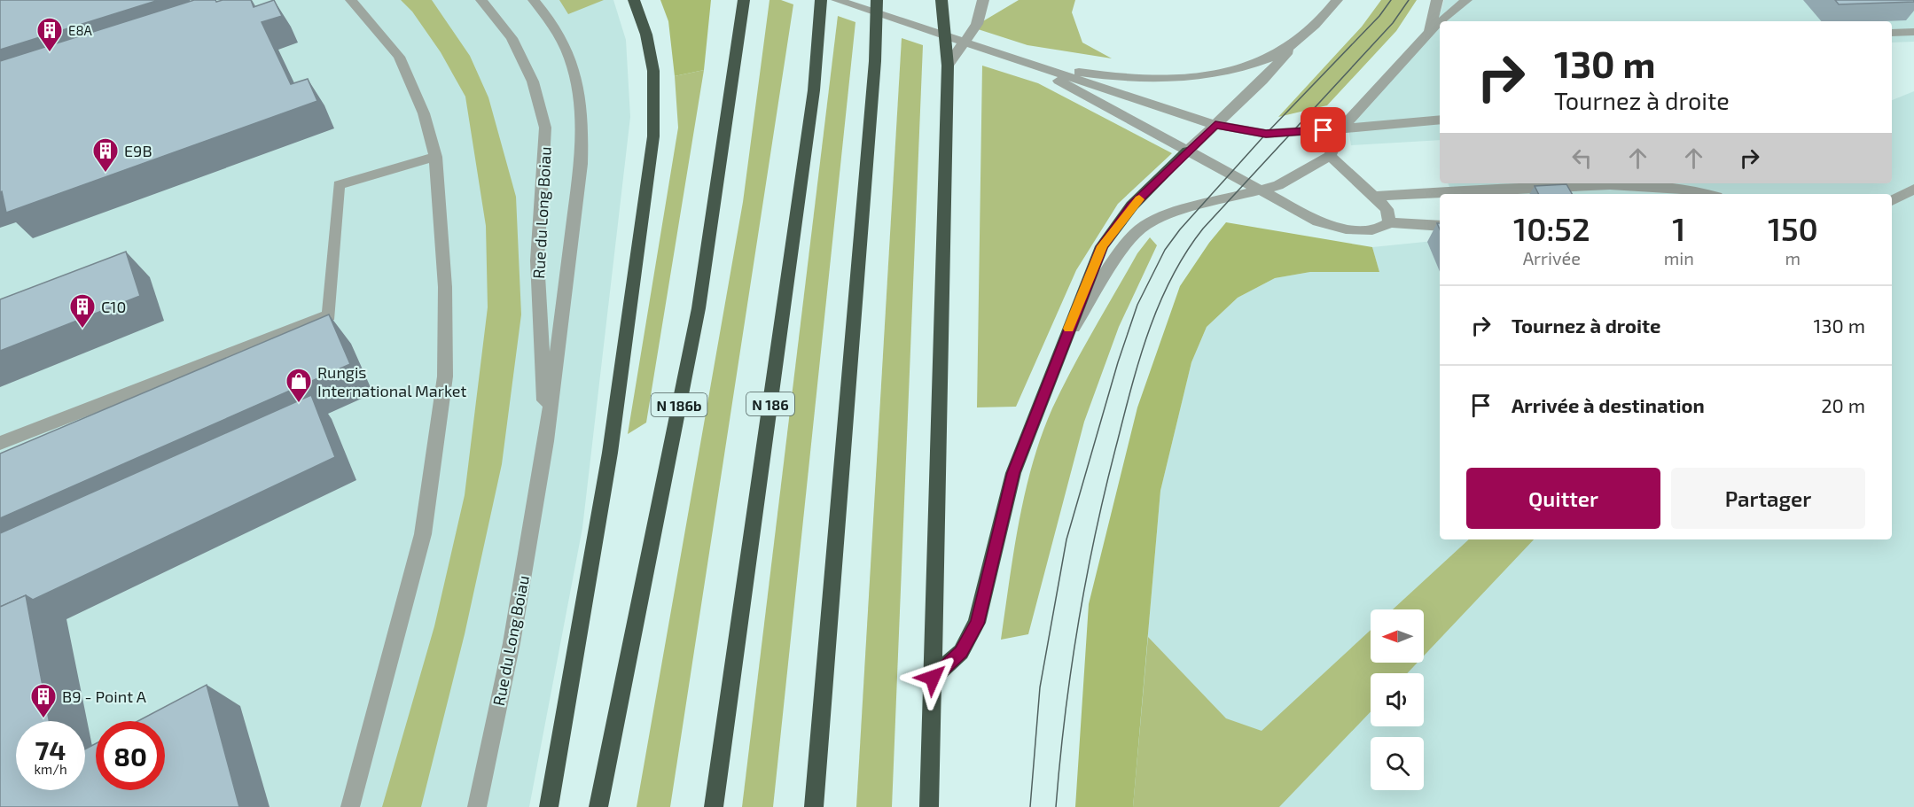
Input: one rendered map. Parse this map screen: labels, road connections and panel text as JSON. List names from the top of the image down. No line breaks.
{"streets":{"highway":["N 186","N 186b"],"street":["Rue du Long Boiau"]},"places":{"building":["E8A","E9B","C10","B9 - Point A"],"shop":["Rungis International Market"]},"north":"left","page":{"turn":["130 m","Tournez à droite"],"eta":["10:52","Arrivée","1","min","150","m"],"list":[{"name":"Tournez à droite","value":"130 m"},{"name":"Arrivée à destination","value":"20 m"}],"buttons":["Quitter","Partager"],"speed":"74 km/h","limit":"80"}}
